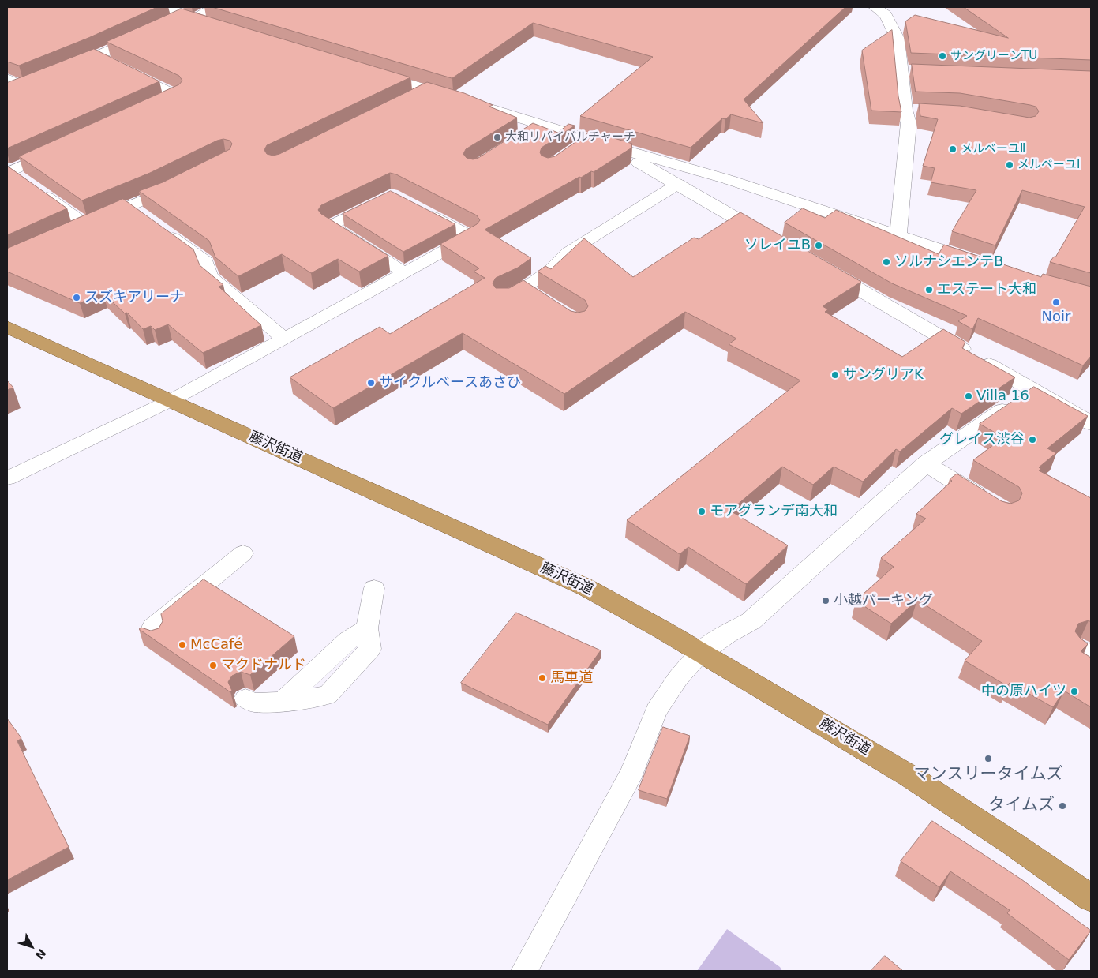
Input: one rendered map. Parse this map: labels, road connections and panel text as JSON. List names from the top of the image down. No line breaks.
{"streets":{"highway":["藤沢街道"]},"places":["サングリーンTU","大和リバイバルチャーチ","メルベーユⅡ","メルベーユⅠ","ソレイユB","ソルナシエンテB","エステート大和","スズキアリーナ","Noir","サングリアK","サイクルベースあさひ","Villa 16","グレイス渋谷","モアグランデ南大和","小越パーキング","McCafé","マクドナルド","馬車道","中の原ハイツ","マンスリータイムズ","タイムズ"],"north":"bottom right"}
